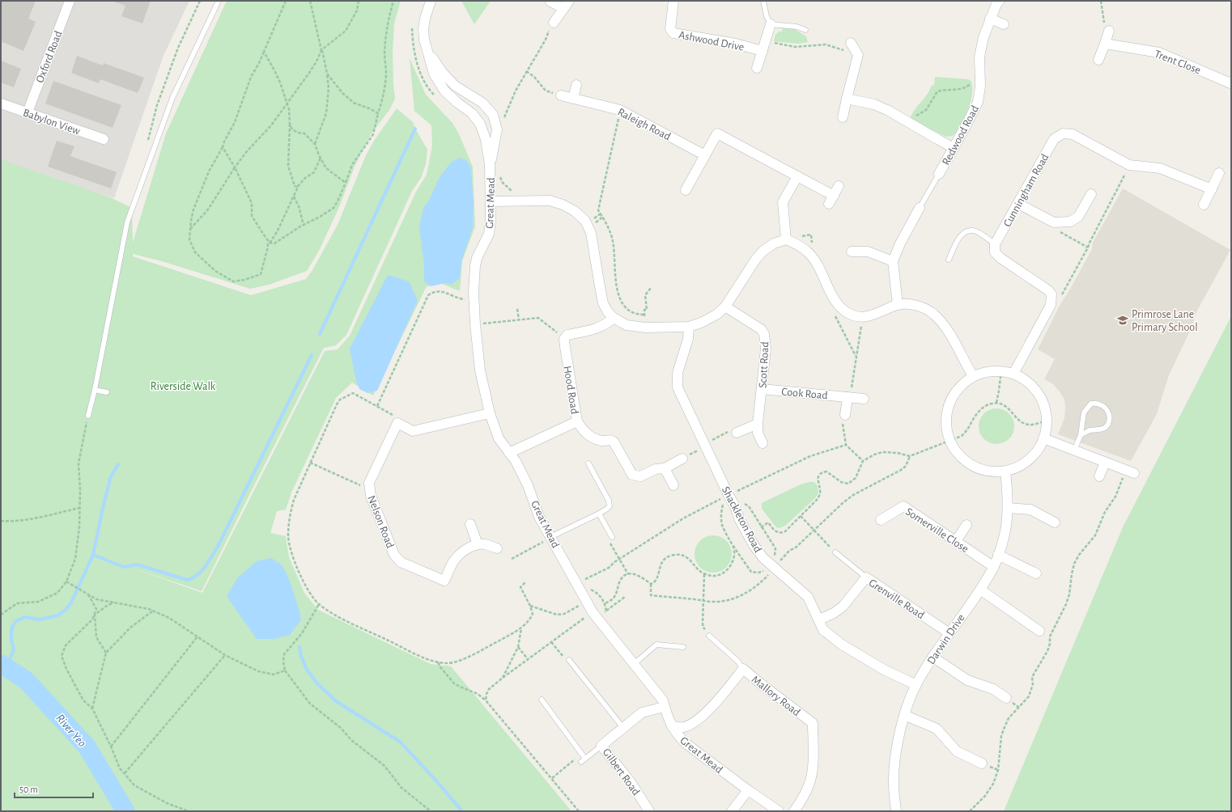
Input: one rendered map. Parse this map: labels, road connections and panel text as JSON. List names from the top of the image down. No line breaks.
{"streets":{"street":["Ashwood Drive","Oxford Road","Trent Close","Babylon View","Raleigh Road","Redwood Road","Cunningham Road","Great Mead","Scott Road","Hood Road","Cook Road","Shackleton Road","Nelson Road","Somerville Close","Grenville Road","Darwin Drive","Mallory Road","Gilbert Road"]},"crossings":[["Oxford Road","Babylon View"],["Great Mead","Hood Road"],["Great Mead","Mallory Road"],["Great Mead","Gilbert Road"],["Scott Road","Cook Road"],["Shackleton Road","Grenville Road"],["Shackleton Road","Darwin Drive"],["Somerville Close","Darwin Drive"],["Grenville Road","Darwin Drive"]],"water":["River Yeo"],"parks":["Riverside Walk"],"places":{"school or university":["Primrose Lane Primary School"]},"scale_bar":"50 m"}
